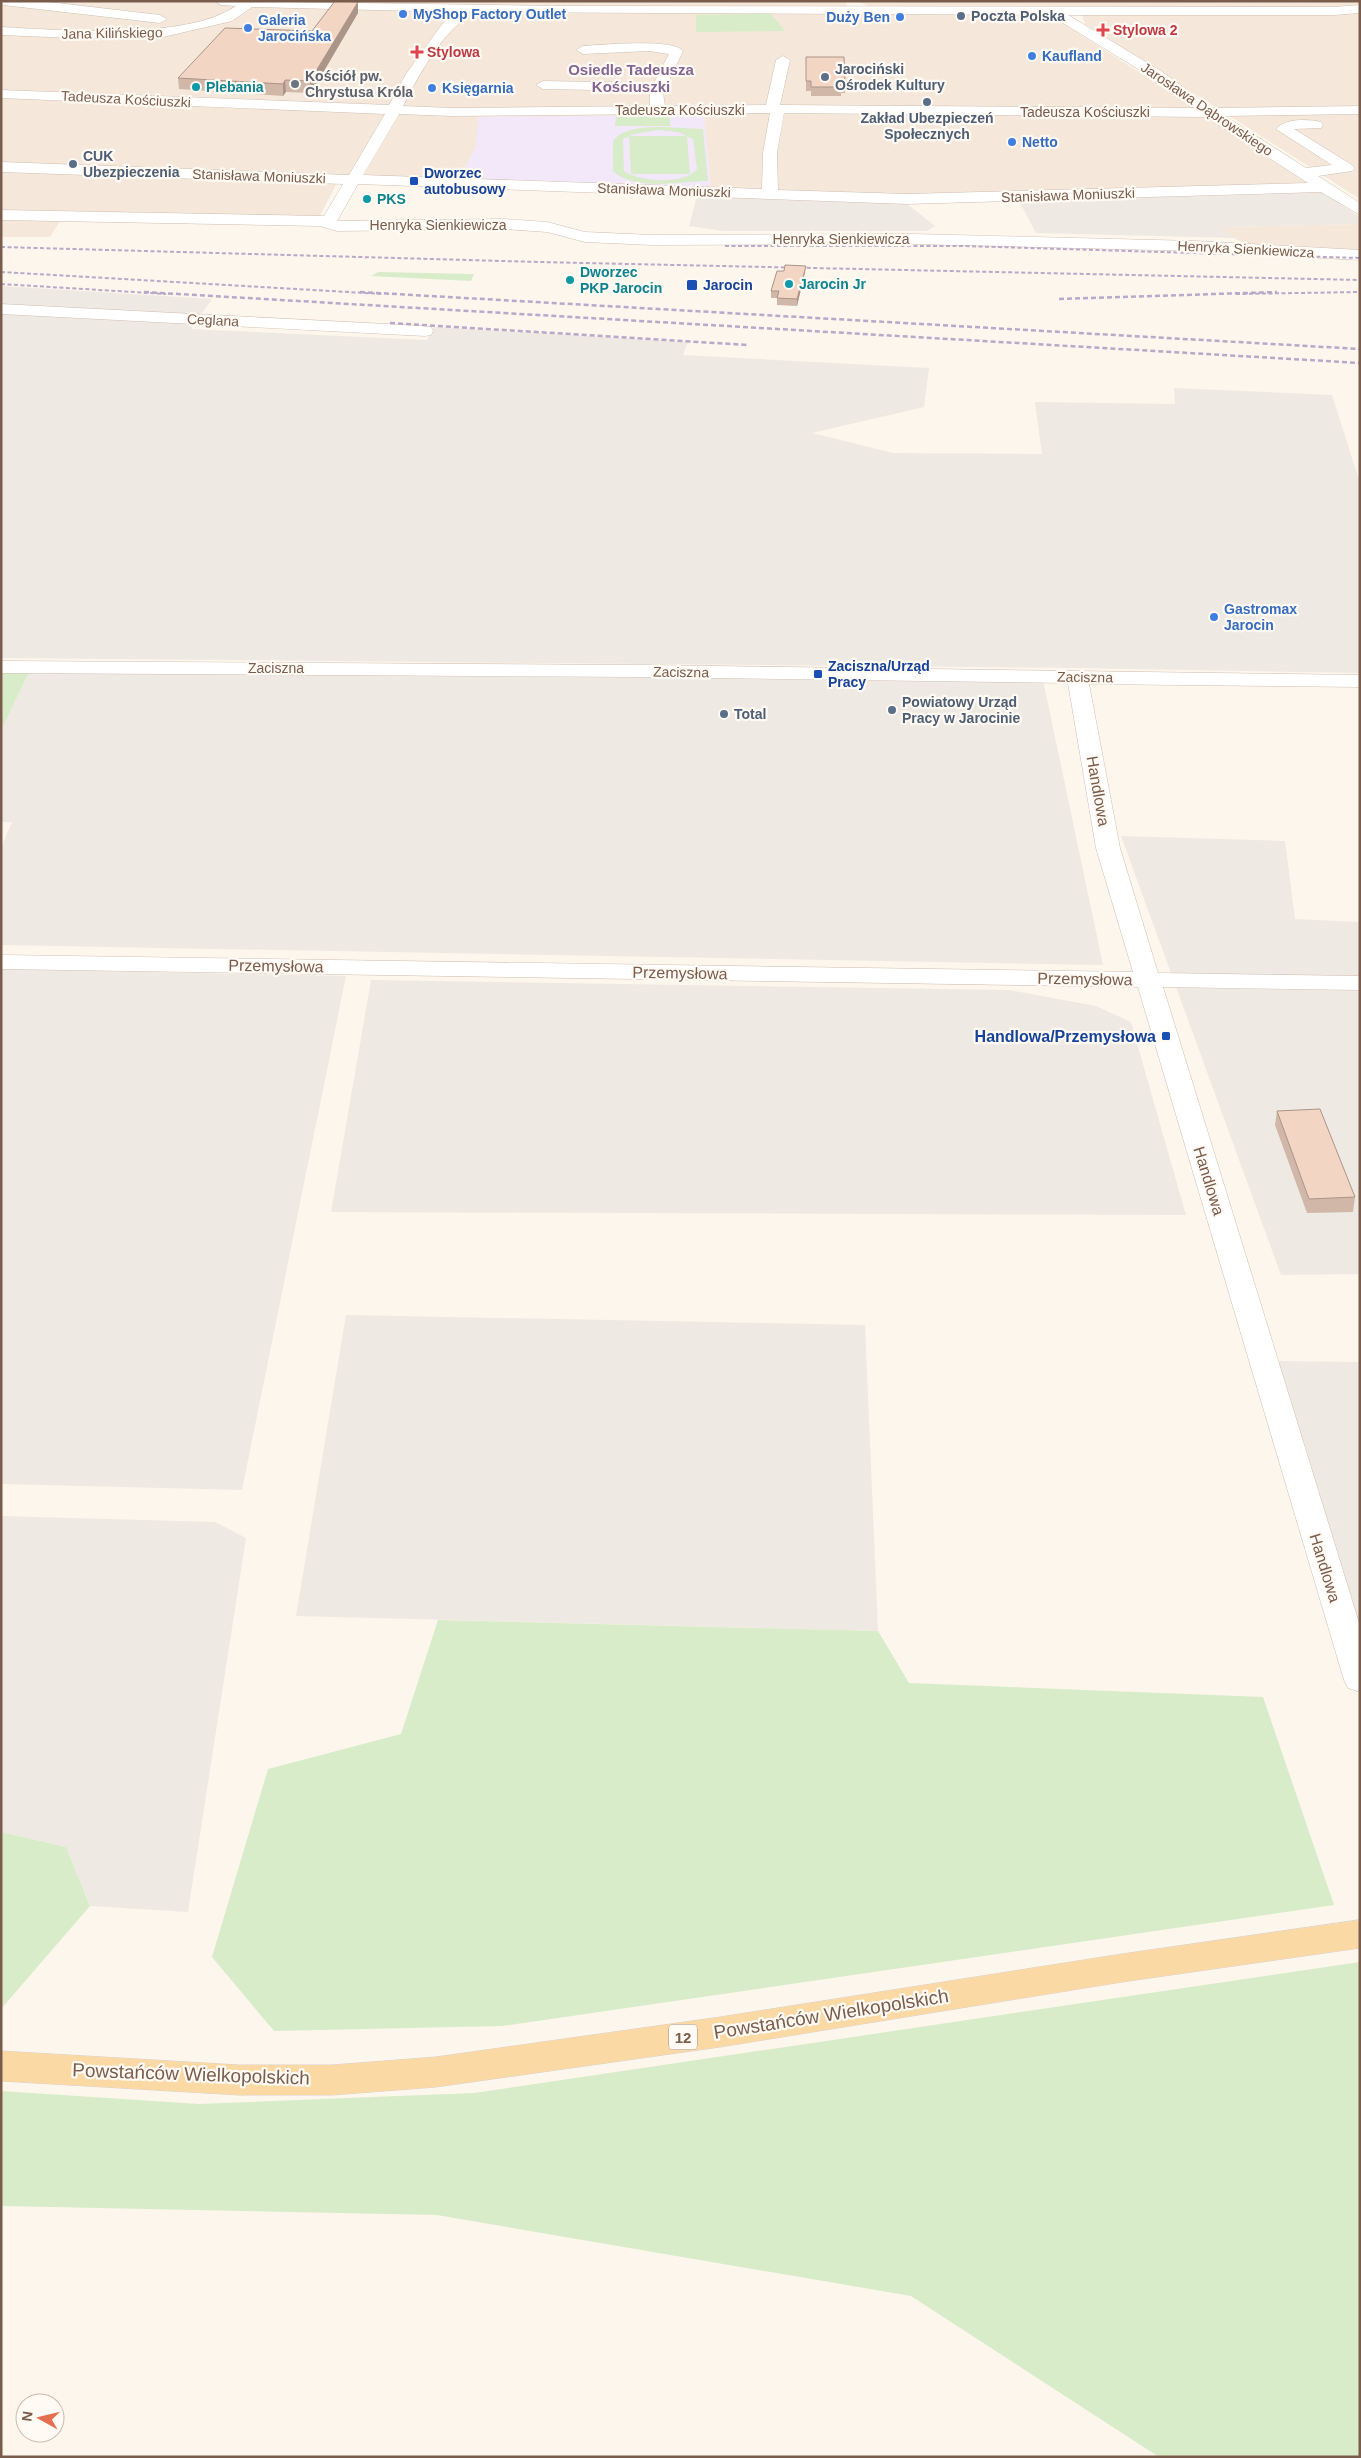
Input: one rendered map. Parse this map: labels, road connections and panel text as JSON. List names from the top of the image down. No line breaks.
{"streets":{"main road":["Powstańców Wielkopolskich","12"],"street":["Jana Kilińskiego","Tadeusza Kościuszki","Jarosława Dąbrowskiego","Stanisława Moniuszki","Henryka Sienkiewicza","Ceglana","Zaciszna","Handlowa","Przemysłowa"]},"crossings":[["Tadeusza Kościuszki","Jarosława Dąbrowskiego"],["Jarosława Dąbrowskiego","Stanisława Moniuszki"],["Zaciszna","Handlowa"],["Handlowa","Przemysłowa"]],"districts":["Osiedle Tadeusza Kościuszki"],"places":{"other":["MyShop Factory Outlet","Poczta Polska","Duży Ben","Galeria Jarocińska","Kaufland","Jarociński Ośrodek Kultury","Kościół pw. Chrystusa Króla","Plebania","Księgarnia","Zakład Ubezpieczeń Społecznych","Netto","CUK Ubezpieczenia","PKS","Dworzec PKP Jarocin","Jarocin Jr","Gastromax Jarocin","Powiatowy Urząd Pracy w Jarocinie","Total"],"health":["Stylowa 2","Stylowa"],"transit":["Dworzec autobusowy","Jarocin","Zaciszna/Urząd Pracy","Handlowa/Przemysłowa"]},"north":"left"}
